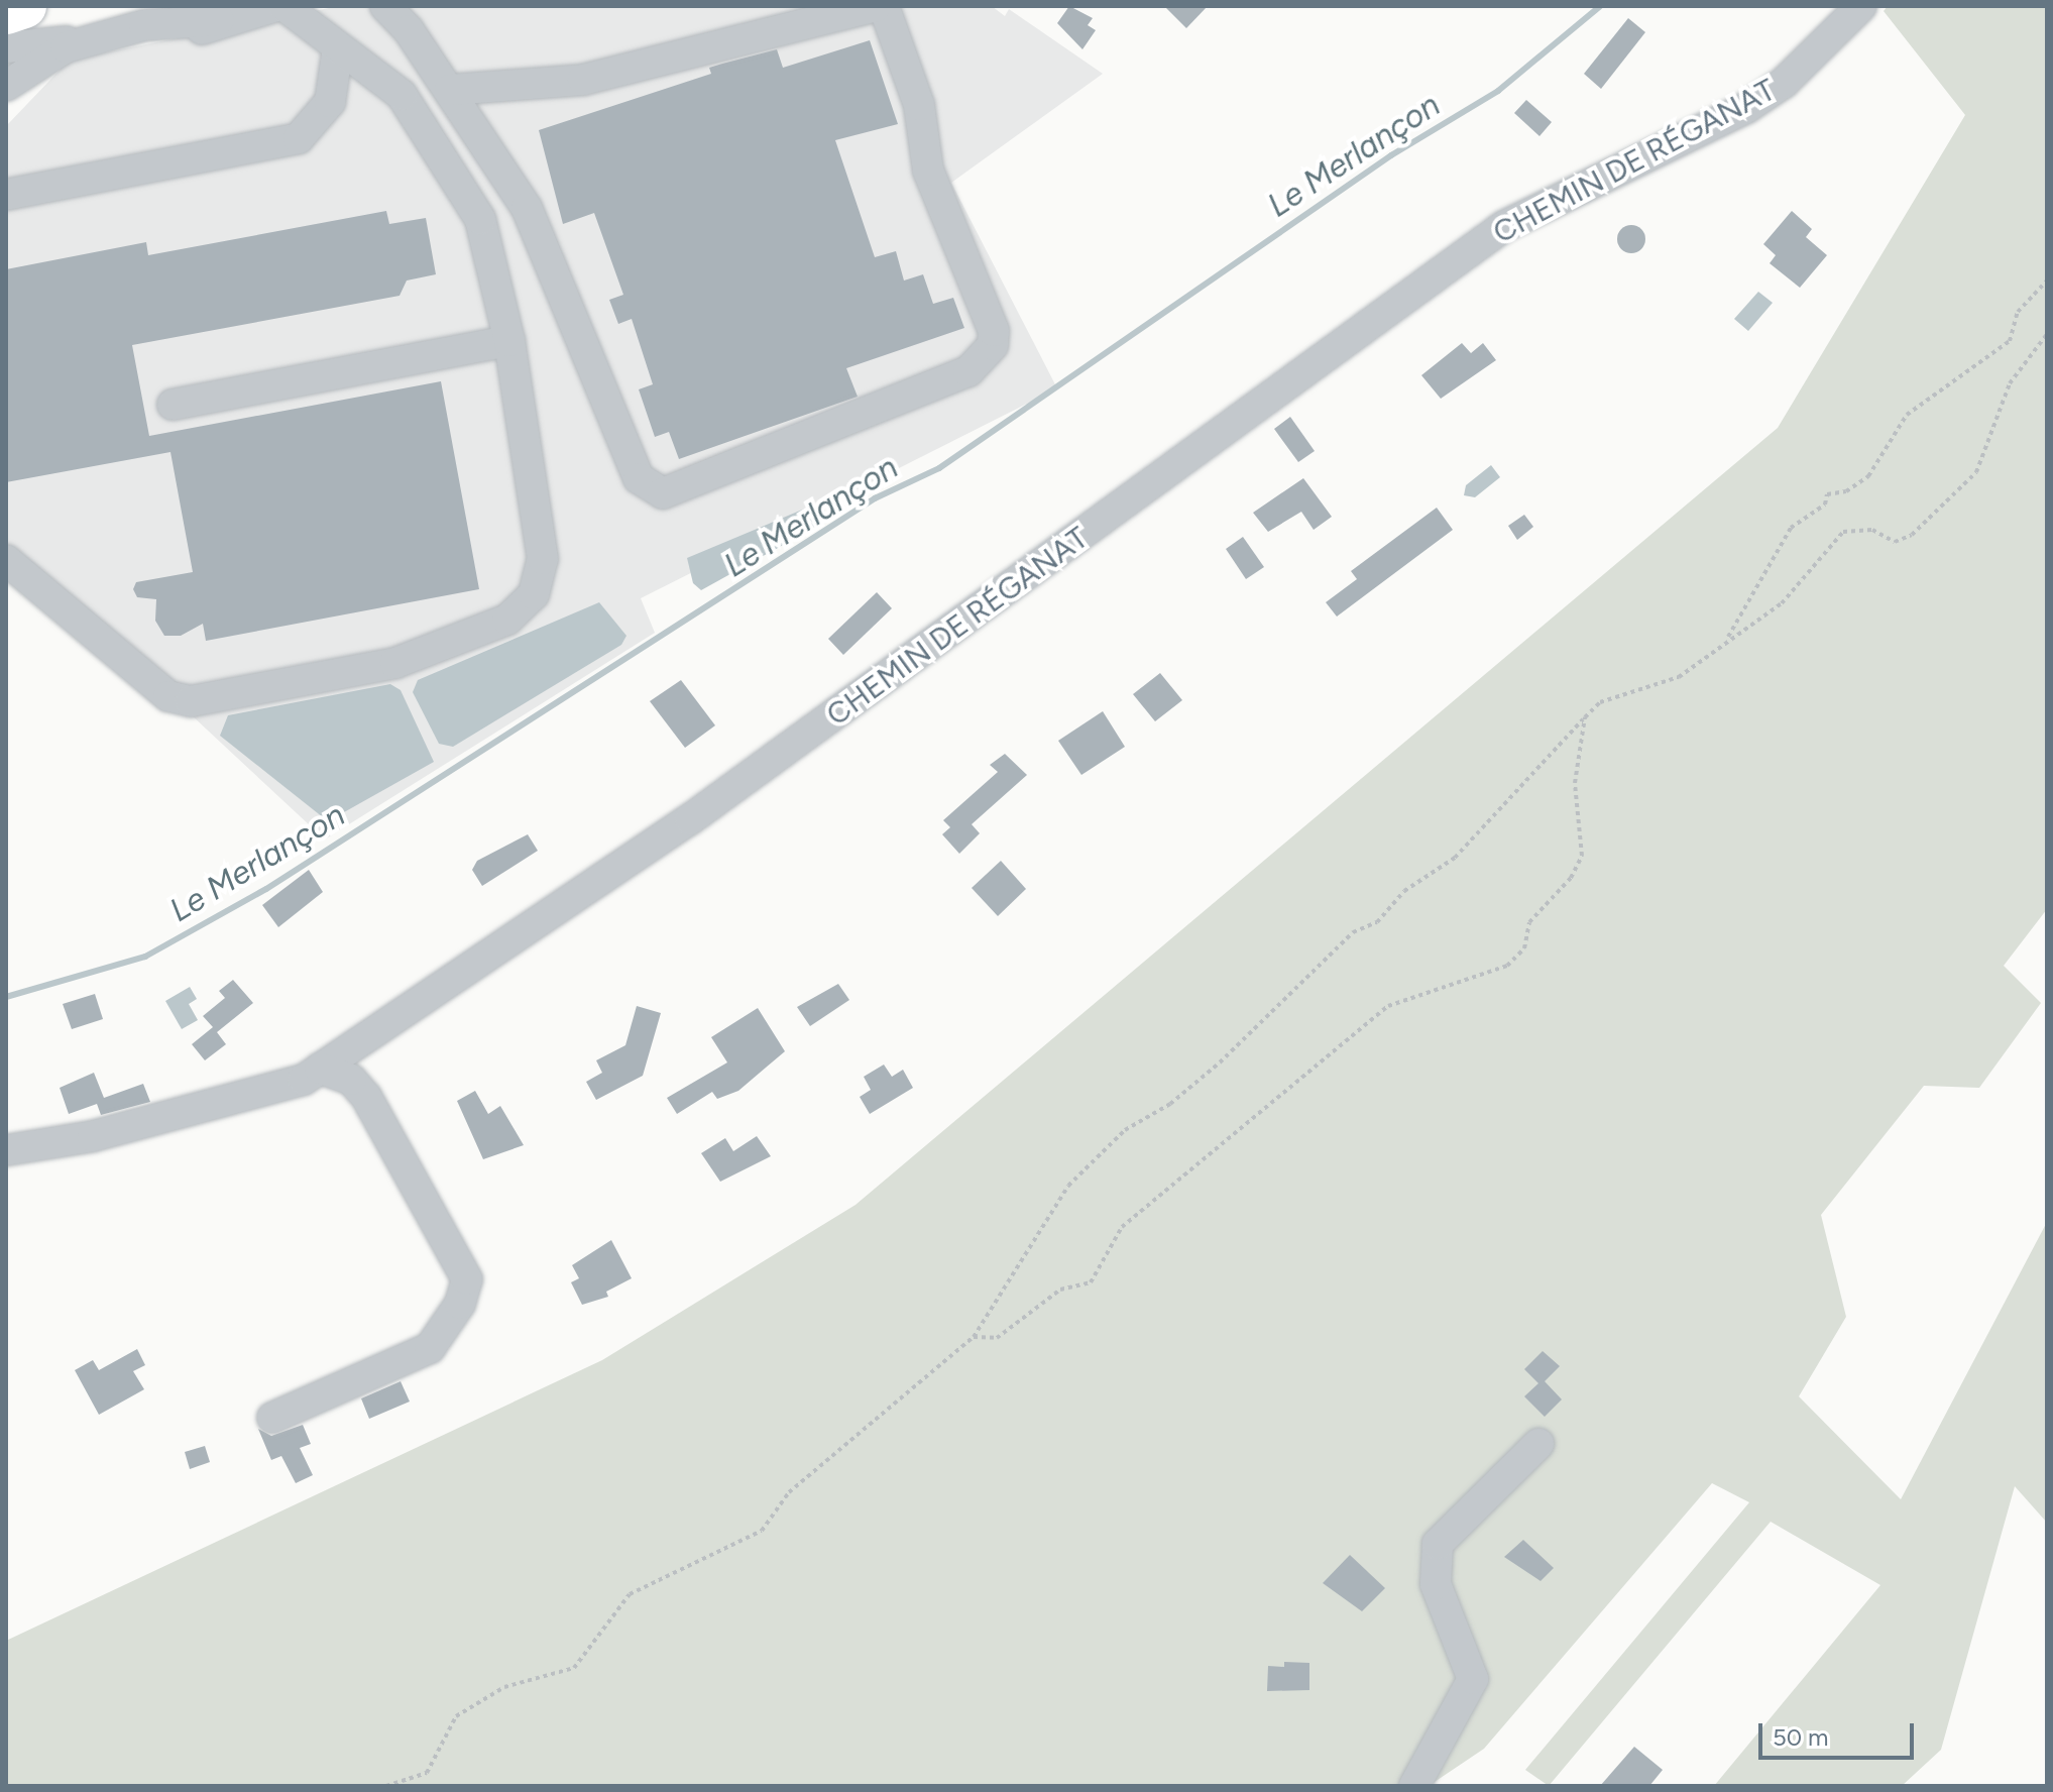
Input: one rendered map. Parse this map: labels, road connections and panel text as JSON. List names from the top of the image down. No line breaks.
{"streets":{"street":["CHEMIN DE RÉGANAT"]},"water":["Le Merlançon"],"scale_bar":"50 m"}
